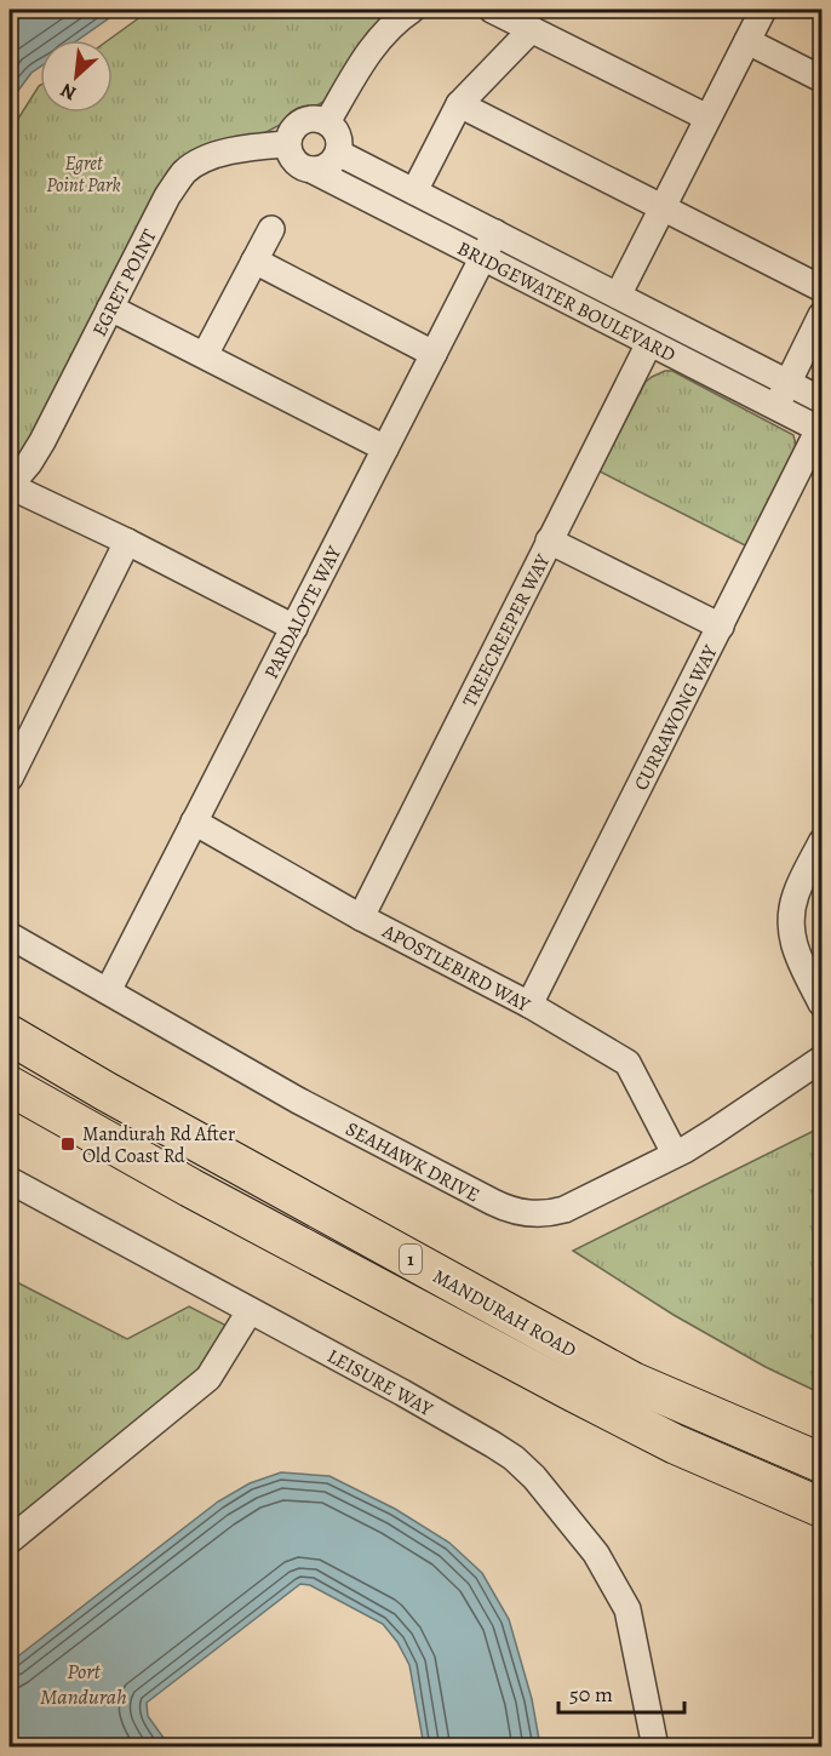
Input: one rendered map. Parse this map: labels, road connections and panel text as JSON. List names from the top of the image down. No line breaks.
{"streets":{"highway":["1","MANDURAH ROAD"],"street":["EGRET POINT","BRIDGEWATER BOULEVARD","PARDALOTE WAY","TREECREEPER WAY","CURRAWONG WAY","APOSTLEBIRD WAY","SEAHAWK DRIVE","LEISURE WAY"]},"crossings":[["EGRET POINT","BRIDGEWATER BOULEVARD"],["BRIDGEWATER BOULEVARD","PARDALOTE WAY"],["BRIDGEWATER BOULEVARD","TREECREEPER WAY"],["BRIDGEWATER BOULEVARD","CURRAWONG WAY"],["PARDALOTE WAY","APOSTLEBIRD WAY"],["PARDALOTE WAY","SEAHAWK DRIVE"],["TREECREEPER WAY","APOSTLEBIRD WAY"],["CURRAWONG WAY","APOSTLEBIRD WAY"],["APOSTLEBIRD WAY","SEAHAWK DRIVE"]],"water":["Port Mandurah"],"parks":["Egret Point Park"],"places":{"transit":["Mandurah Rd After Old Coast Rd"]},"scale_bar":"50 m","north":"bottom left"}
